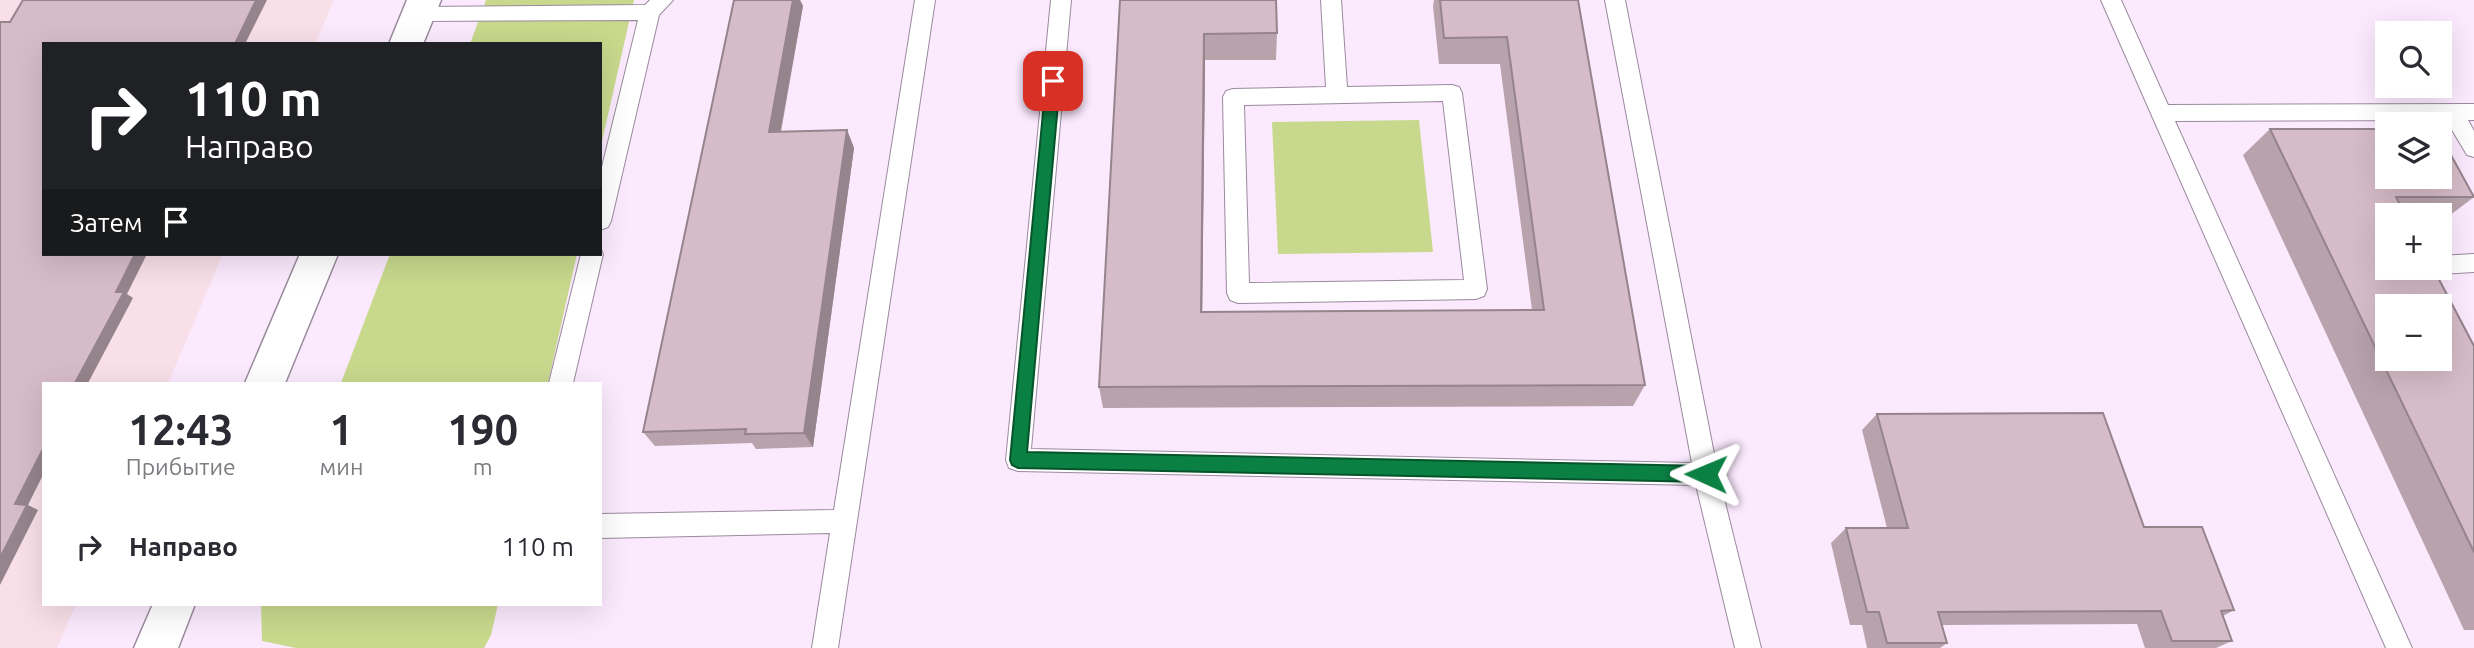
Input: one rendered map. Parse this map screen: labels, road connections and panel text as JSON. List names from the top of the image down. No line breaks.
{"page":{"map_buttons":["+","−"],"turn":["110 m","Направо"],"then":"Затем","eta":["12:43","Прибытие","1","мин","190","m"],"list":[{"name":"Направо","value":"110 m"}]}}
